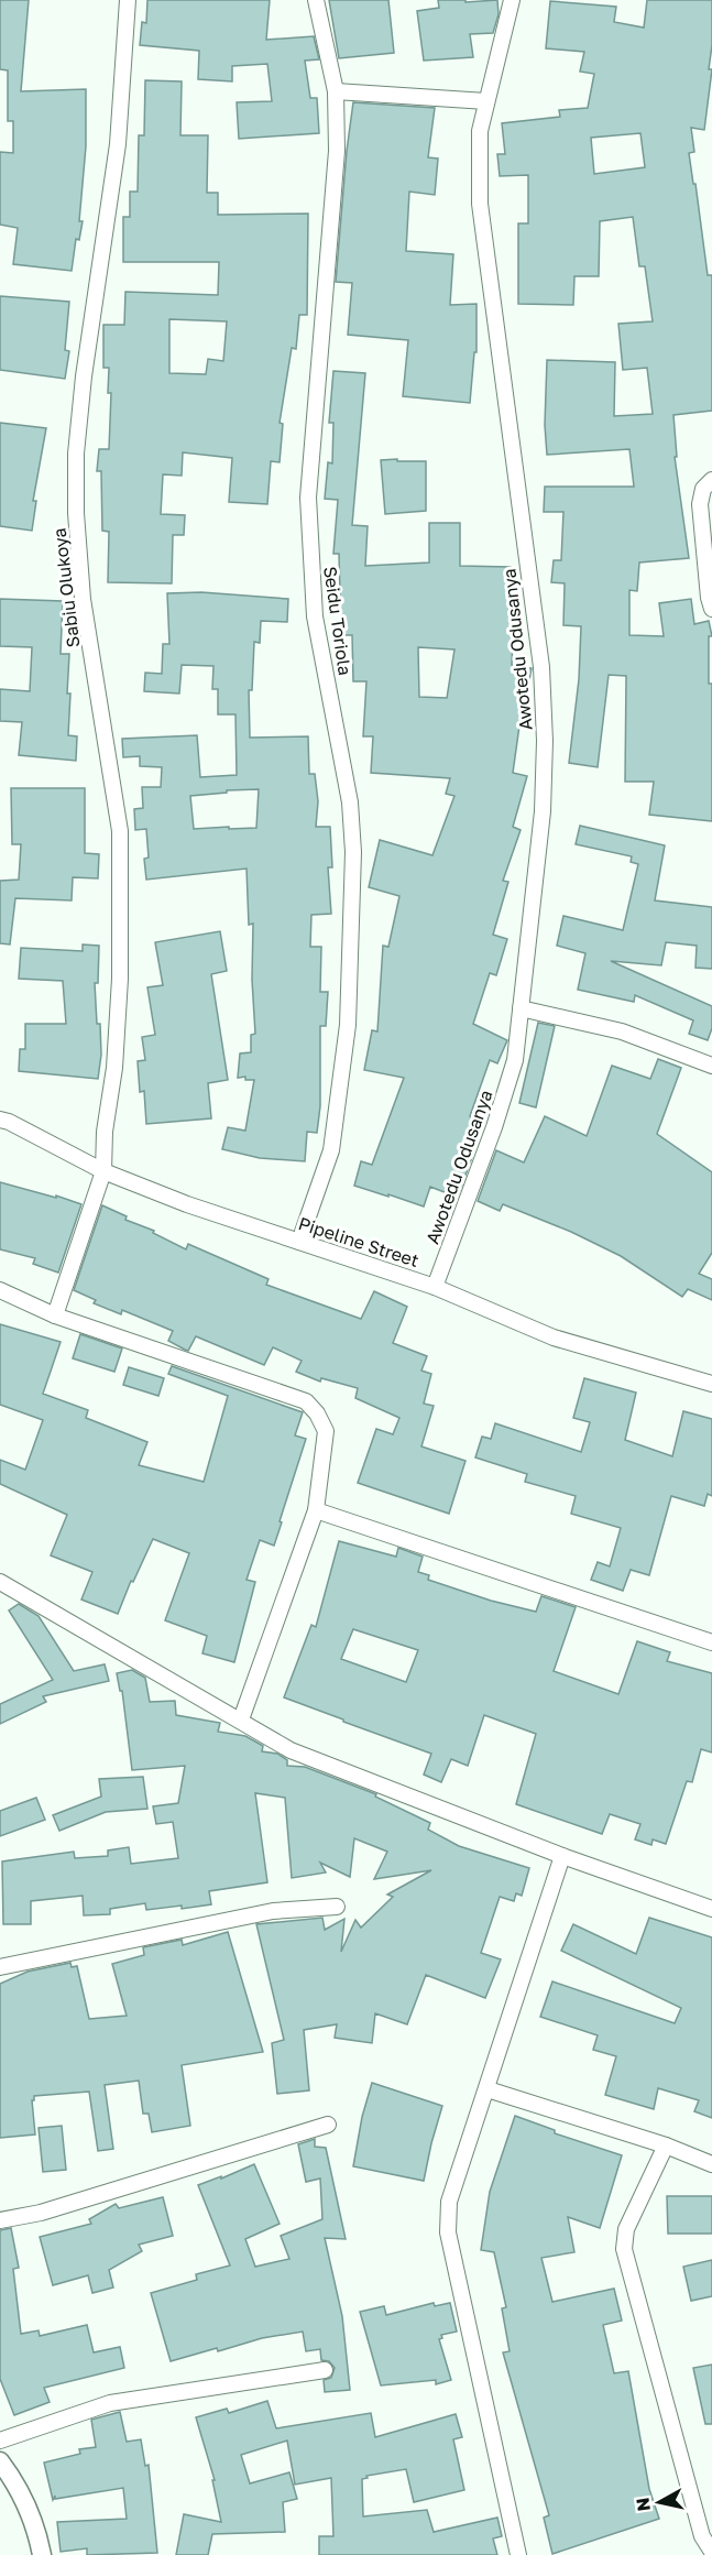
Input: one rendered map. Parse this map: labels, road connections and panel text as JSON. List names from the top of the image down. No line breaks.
{"streets":{"street":["Sabiu Olukoya","Seidu Toriola","Awotedu Odusanya","Pipeline Street"]},"crossings":[["Sabiu Olukoya","Pipeline Street"],["Seidu Toriola","Pipeline Street"],["Awotedu Odusanya","Pipeline Street"]],"north":"left"}
